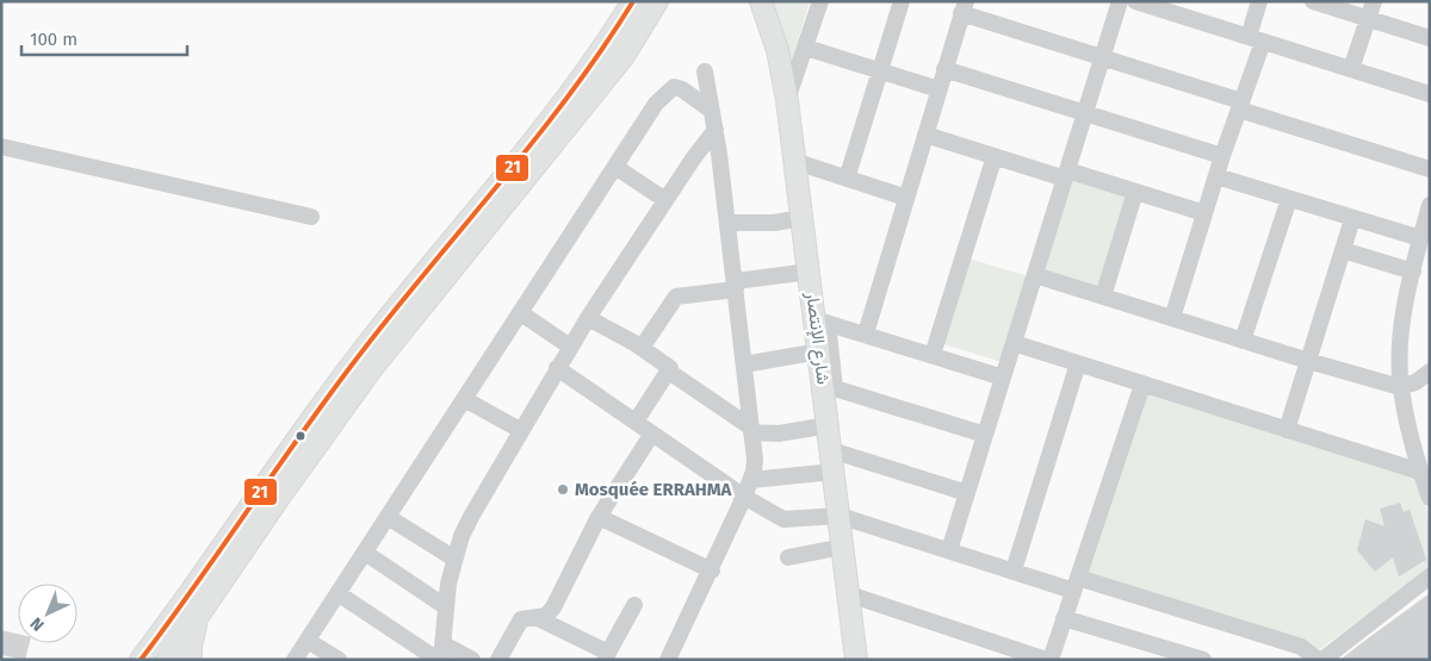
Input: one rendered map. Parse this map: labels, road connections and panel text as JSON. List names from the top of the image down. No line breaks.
{"streets":{"main road":["شارع الإنتصار"]},"places":["Mosquée ERRAHMA"],"lines":["transit line 21"],"scale_bar":"100 m","north":"bottom left"}
